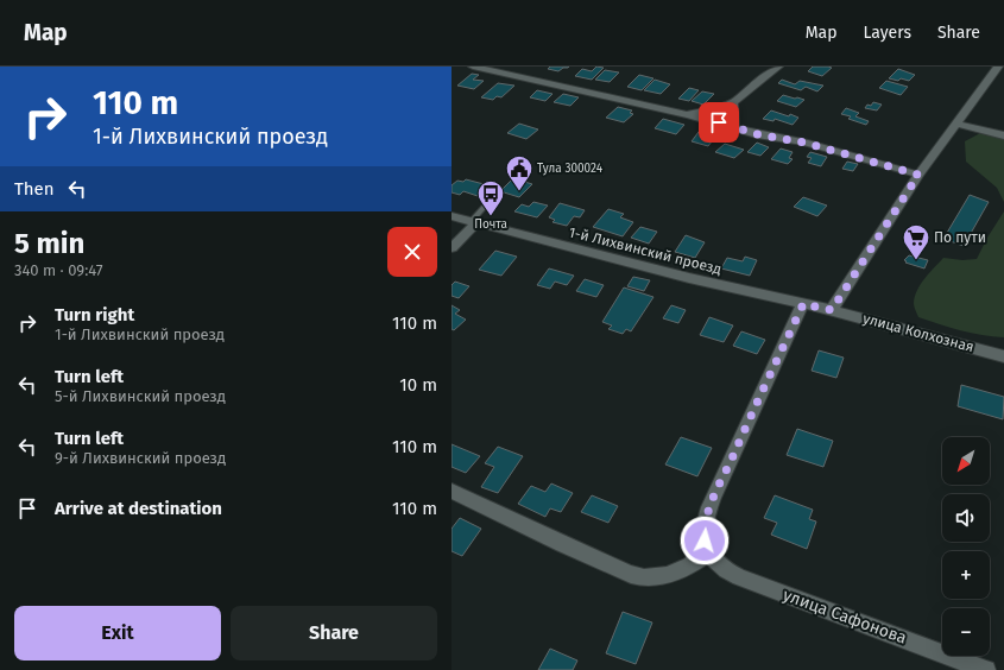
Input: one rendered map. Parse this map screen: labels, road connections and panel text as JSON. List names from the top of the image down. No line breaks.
{"streets":{"street":["1-й Лихвинский проезд","улица Колхозная","улица Сафонова"]},"crossings":[["1-й Лихвинский проезд","улица Колхозная"]],"places":{"public building":["Тула 300024"],"bus stop":["Почта"],"supermarket":["По пути"]},"north":"bottom left","page":{"header":"Map","nav":["Map","Layers","Share"],"turn":["110 m","1-й Лихвинский проезд"],"then":"Then","heading":["5 min","340 m · 09:47"],"list":[{"name":"Turn right","note":"1-й Лихвинский проезд","value":"110 m"},{"name":"Turn left","note":"5-й Лихвинский проезд","value":"10 m"},{"name":"Turn left","note":"9-й Лихвинский проезд","value":"110 m"},{"name":"Arrive at destination","value":"110 m"}],"map_buttons":["+","−"],"buttons":["Exit","Share"]}}
